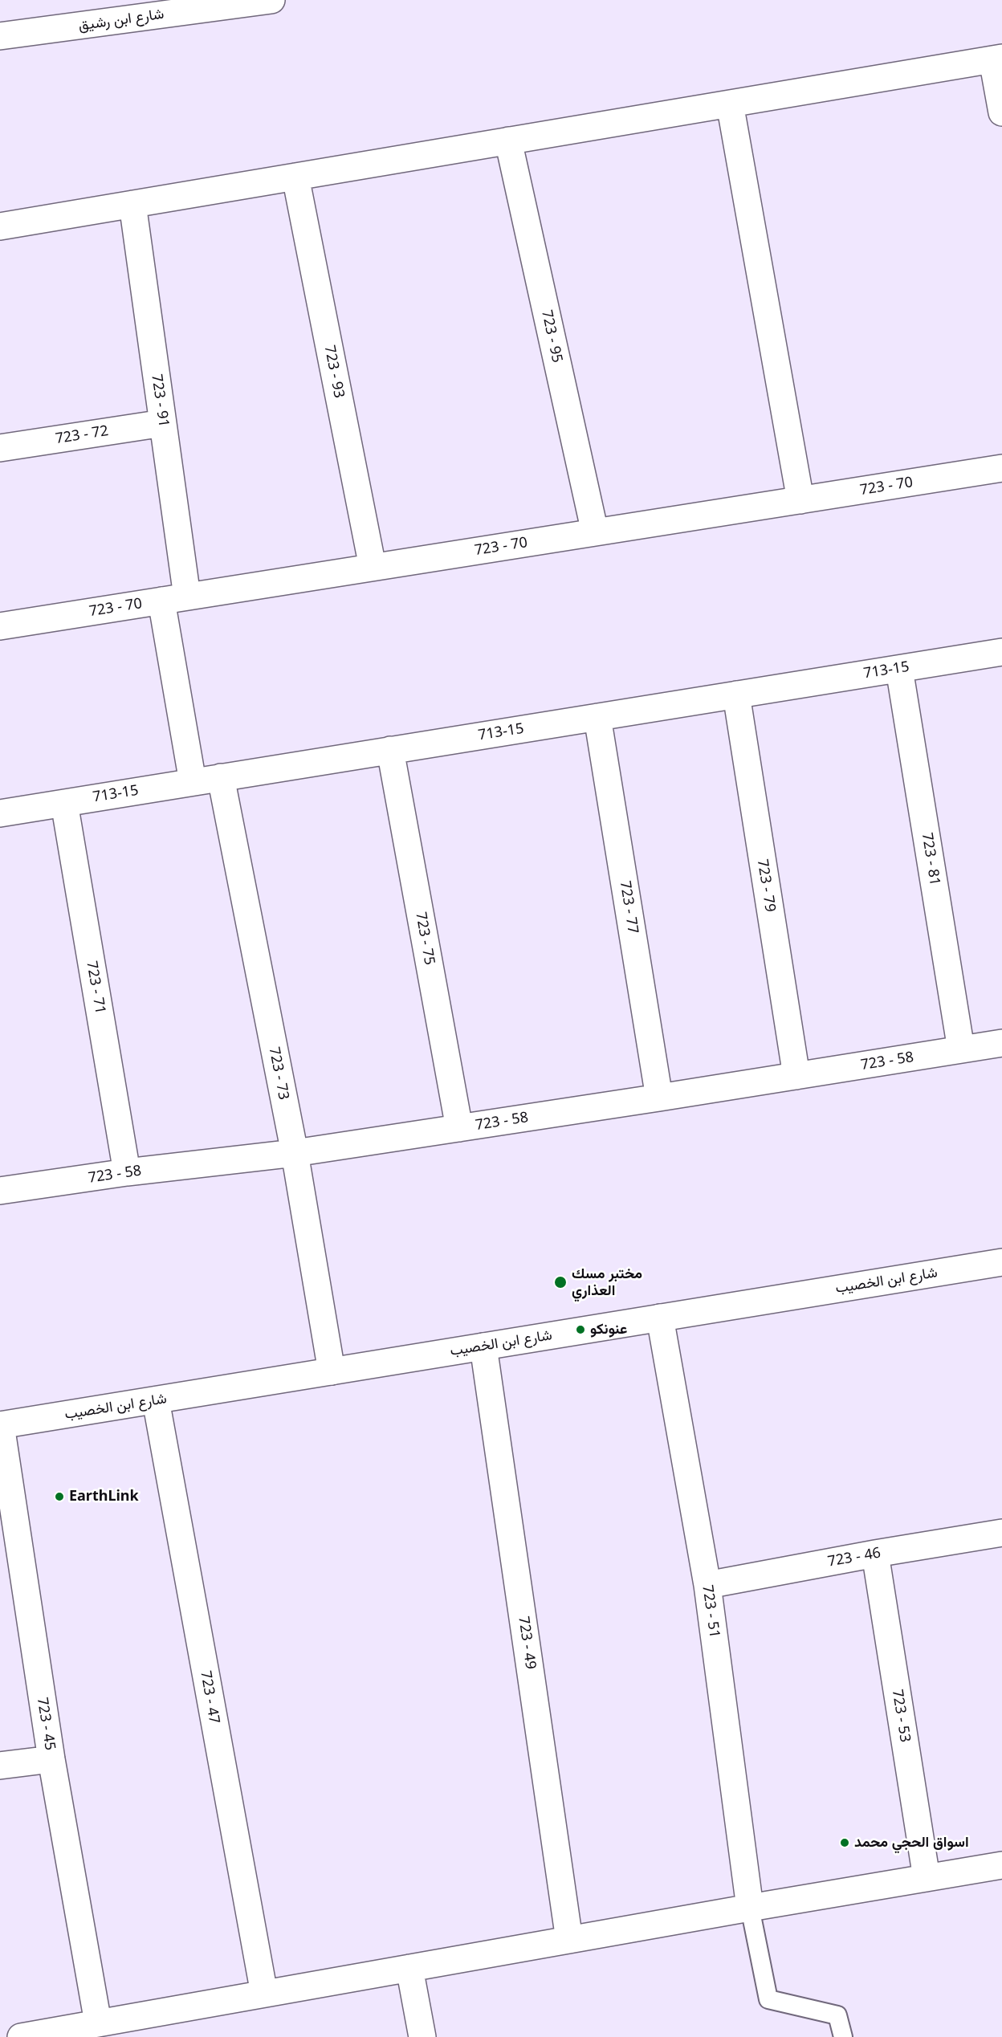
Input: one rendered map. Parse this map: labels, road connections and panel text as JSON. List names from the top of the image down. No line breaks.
{"streets":{"street":["شارع ابن رشيق","723 - 95","723 - 93","723 - 91","723 - 72","723 - 70","713-15","723 - 81","723 - 79","723 - 77","723 - 75","723 - 71","723 - 58","723 - 73","شارع ابن الخصيب","723 - 46","723 - 51","723 - 49","723 - 47","723 - 53","723 - 45"]},"crossings":[["723 - 95","723 - 70"],["723 - 93","723 - 70"],["723 - 91","723 - 72"],["723 - 91","723 - 70"],["723 - 91","713-15"],["713-15","723 - 81"],["713-15","723 - 79"],["713-15","723 - 77"],["713-15","723 - 75"],["713-15","723 - 71"],["713-15","723 - 73"],["723 - 81","723 - 58"],["723 - 79","723 - 58"],["723 - 77","723 - 58"],["723 - 75","723 - 58"],["723 - 71","723 - 58"],["723 - 58","723 - 73"],["723 - 73","شارع ابن الخصيب"],["شارع ابن الخصيب","723 - 51"],["شارع ابن الخصيب","723 - 49"],["شارع ابن الخصيب","723 - 47"],["شارع ابن الخصيب","723 - 45"],["723 - 46","723 - 51"],["723 - 46","723 - 53"]],"places":["مختبر مسك العذاري","عنونكو","EarthLink","اسواق الحجي محمد"]}
